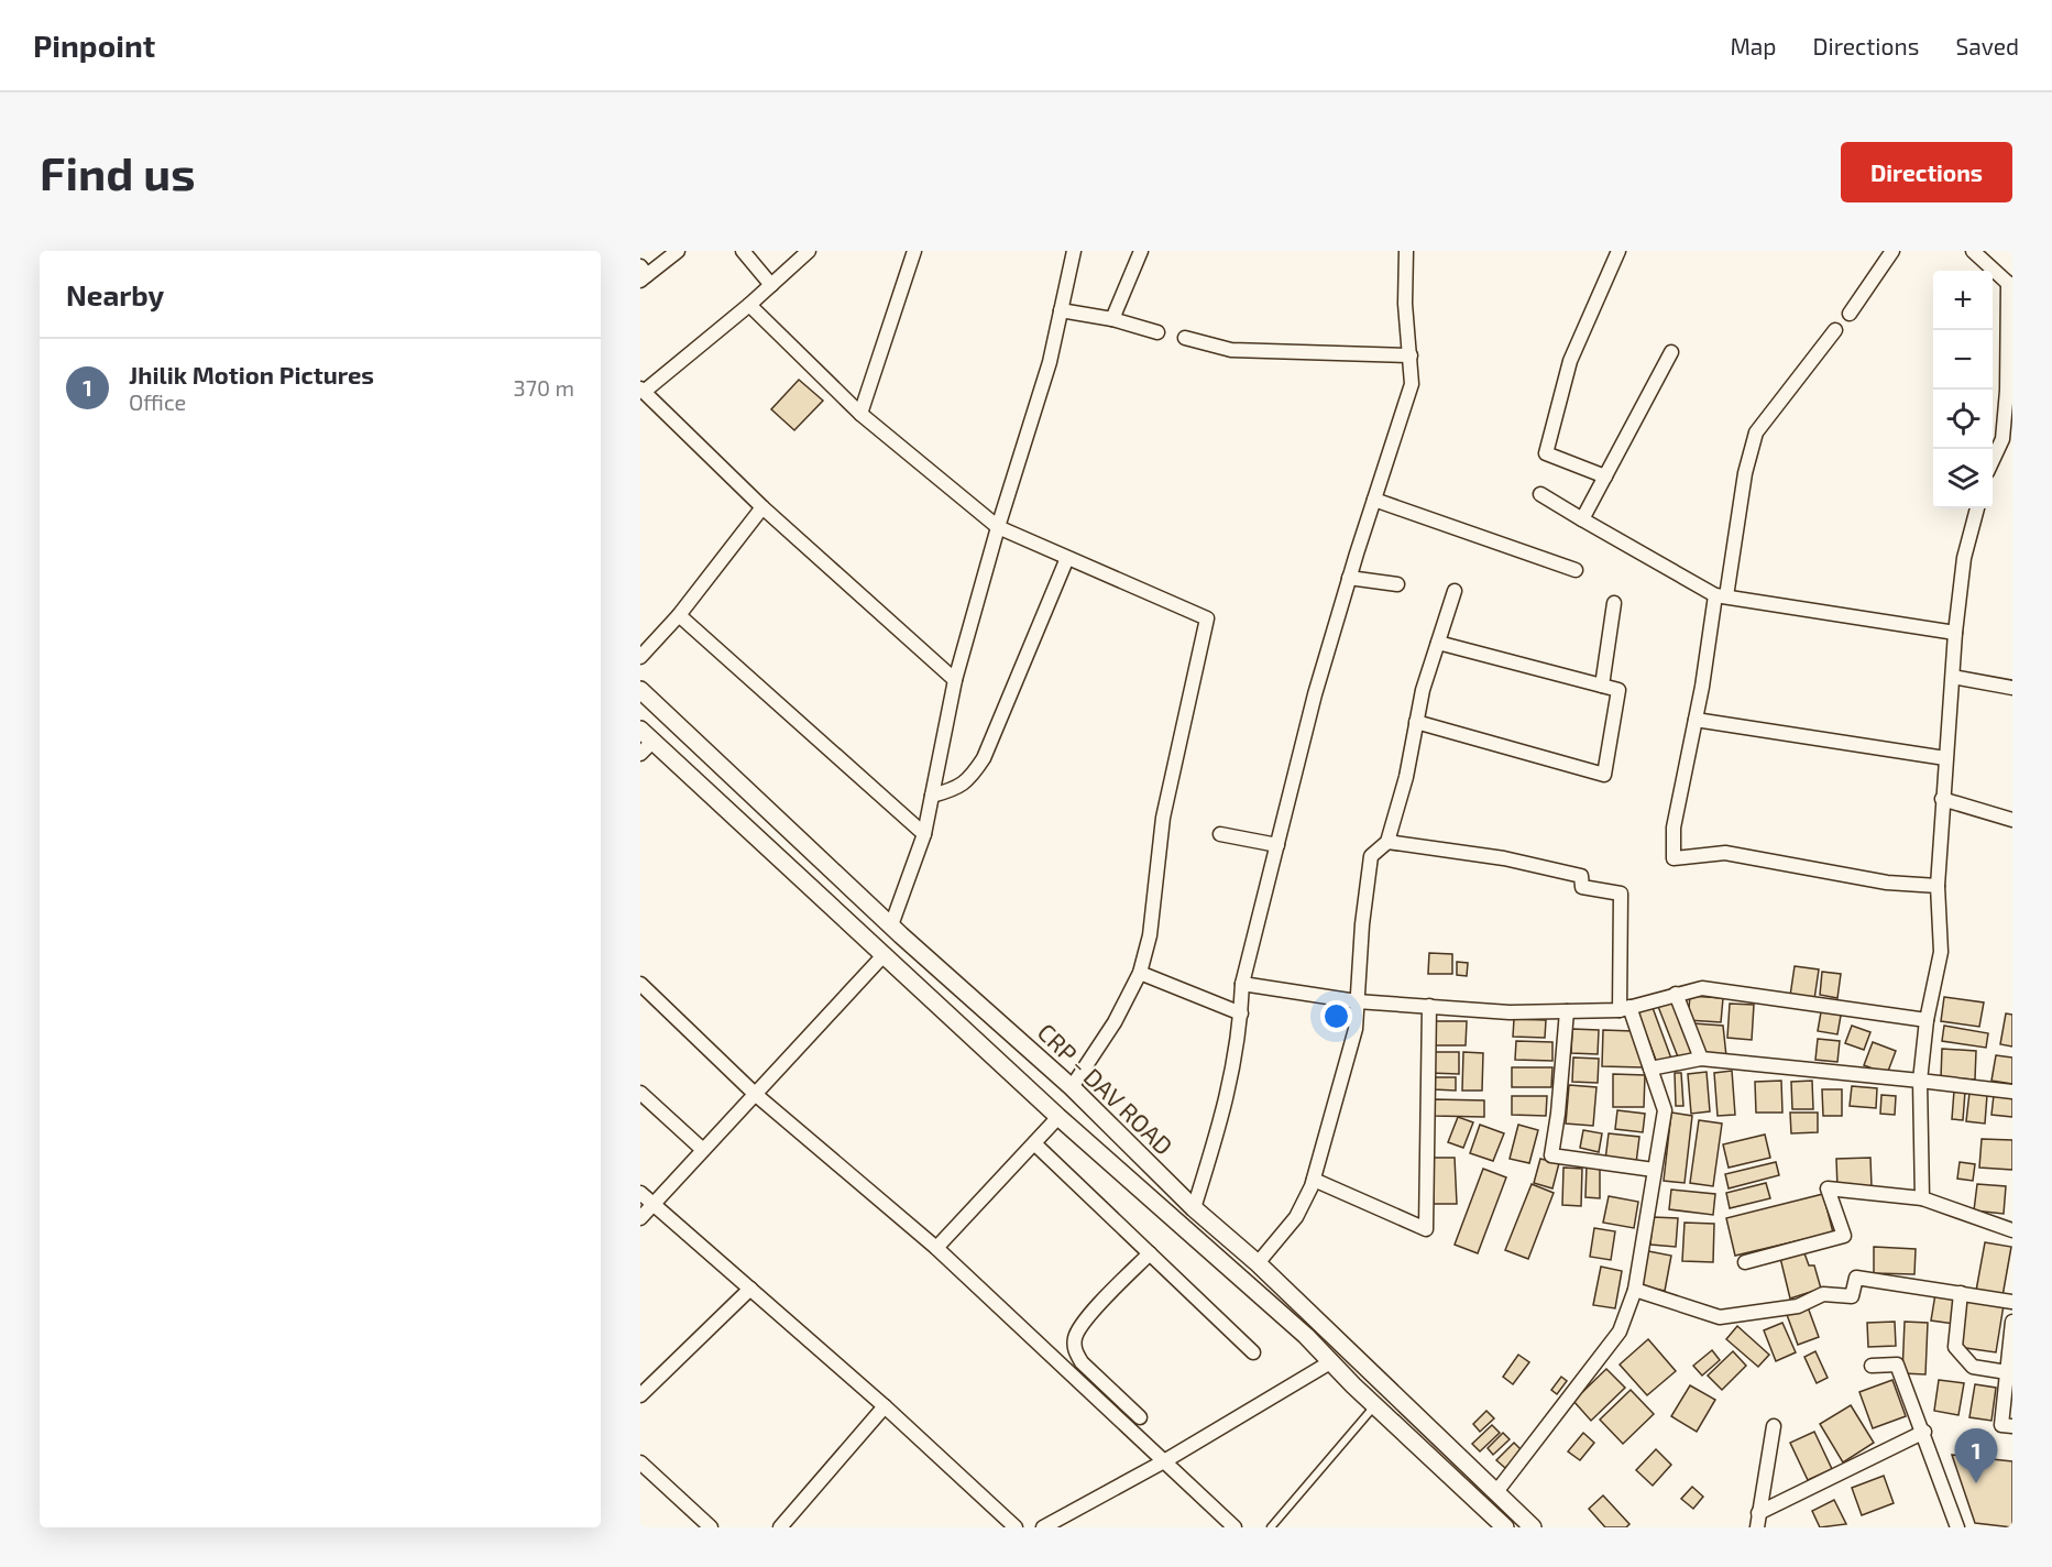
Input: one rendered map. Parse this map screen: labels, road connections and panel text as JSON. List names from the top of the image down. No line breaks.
{"streets":{"street":["CRP - DAV ROAD"]},"page":{"header":"Pinpoint","nav":["Map","Directions","Saved"],"buttons":"Directions","title":"Find us","heading":"Nearby","map_buttons":["+","−"],"list":[{"mark":"1","name":"Jhilik Motion Pictures","note":"Office","value":"370 m"}],"pins":"1"}}
